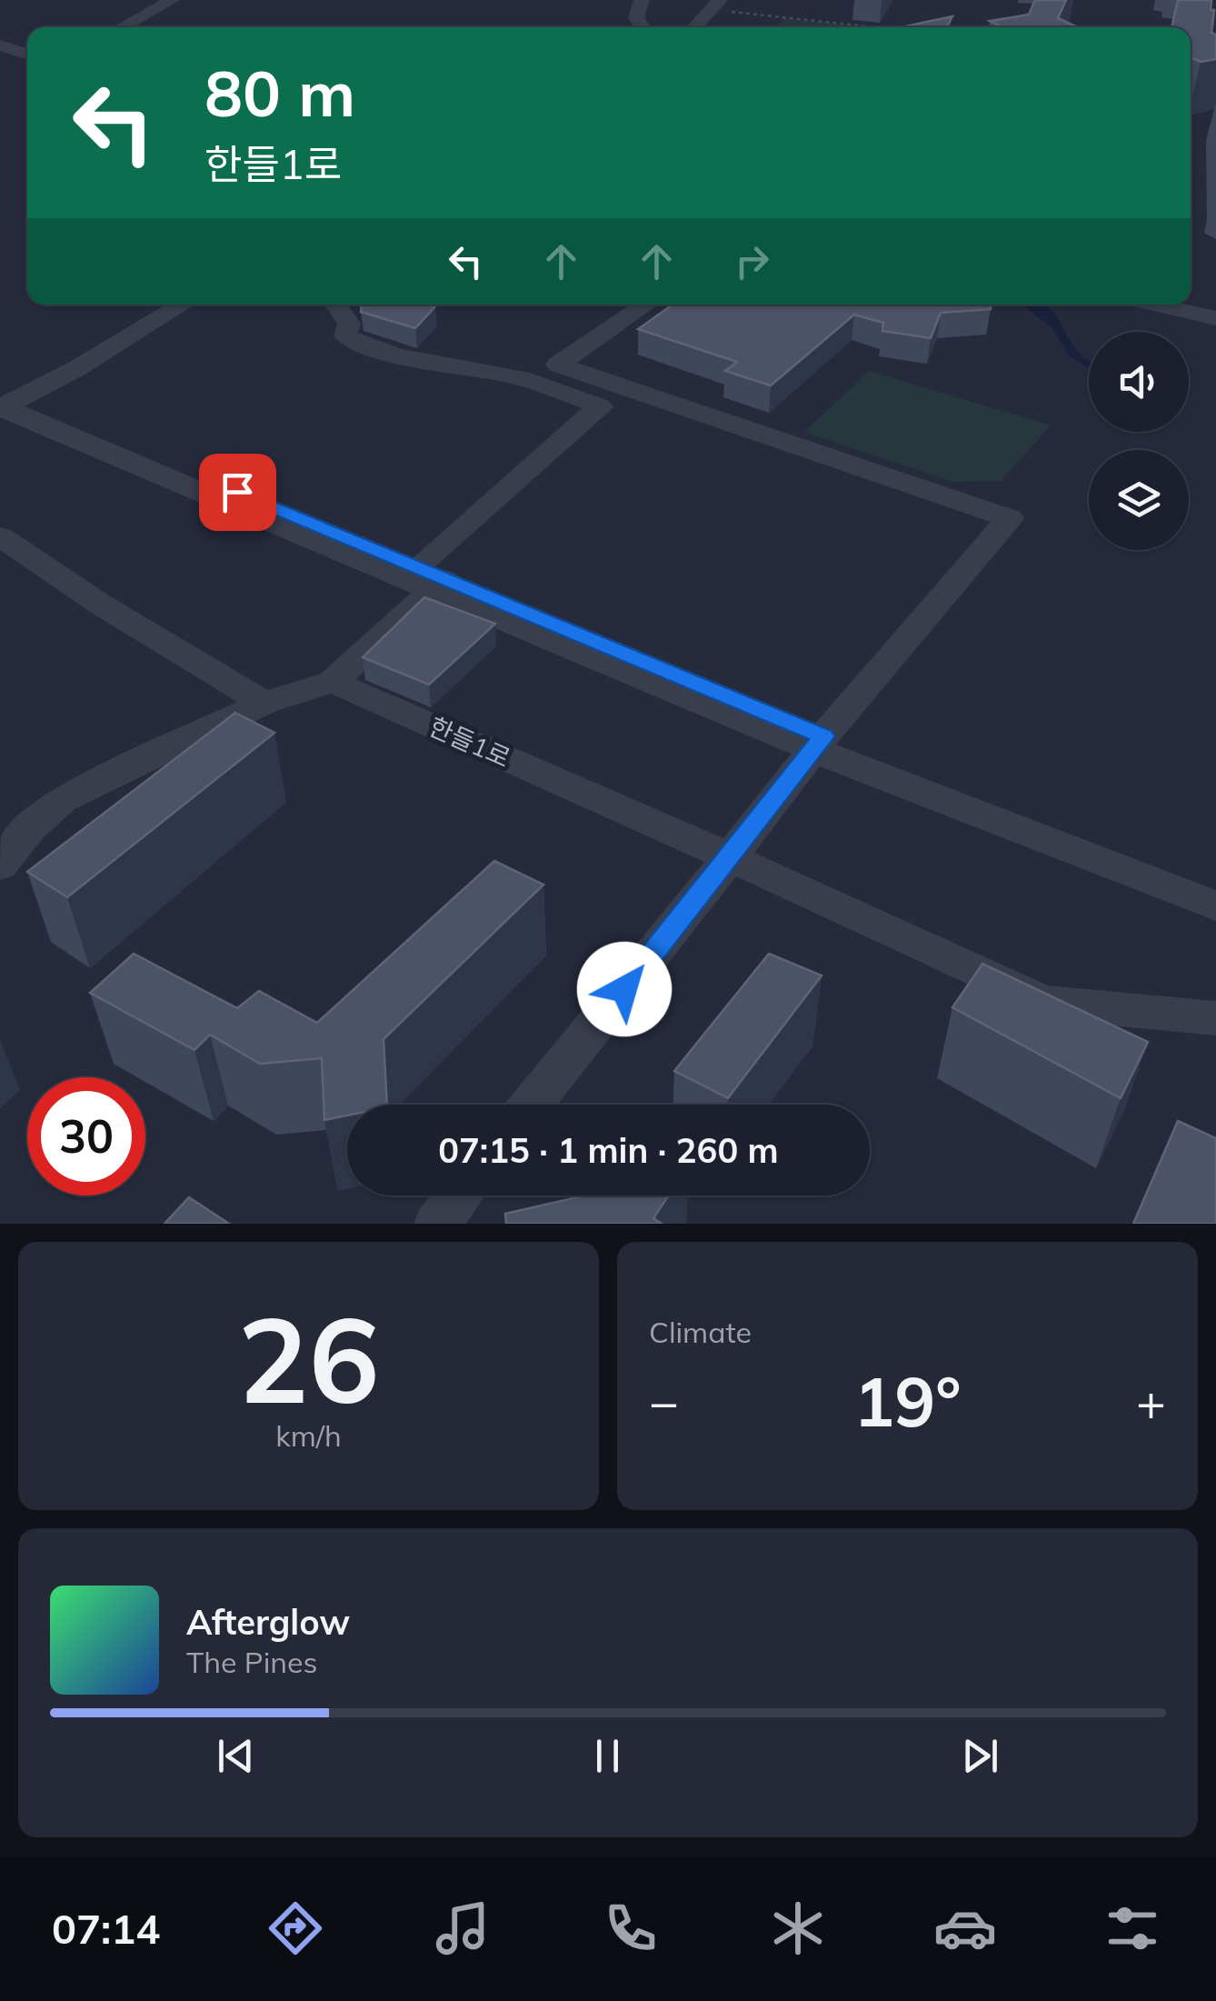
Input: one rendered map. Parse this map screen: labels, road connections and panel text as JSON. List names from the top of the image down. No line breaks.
{"streets":{"street":["한들1로"]},"page":{"turn":["80 m","한들1로"],"limit":"30","trip":"07:15 · 1 min · 260 m","tile":[["26","km/h"],"Climate"],"heat":["−","19°","+"],"song":["Afterglow","The Pines"],"tabs":"07:14"}}
